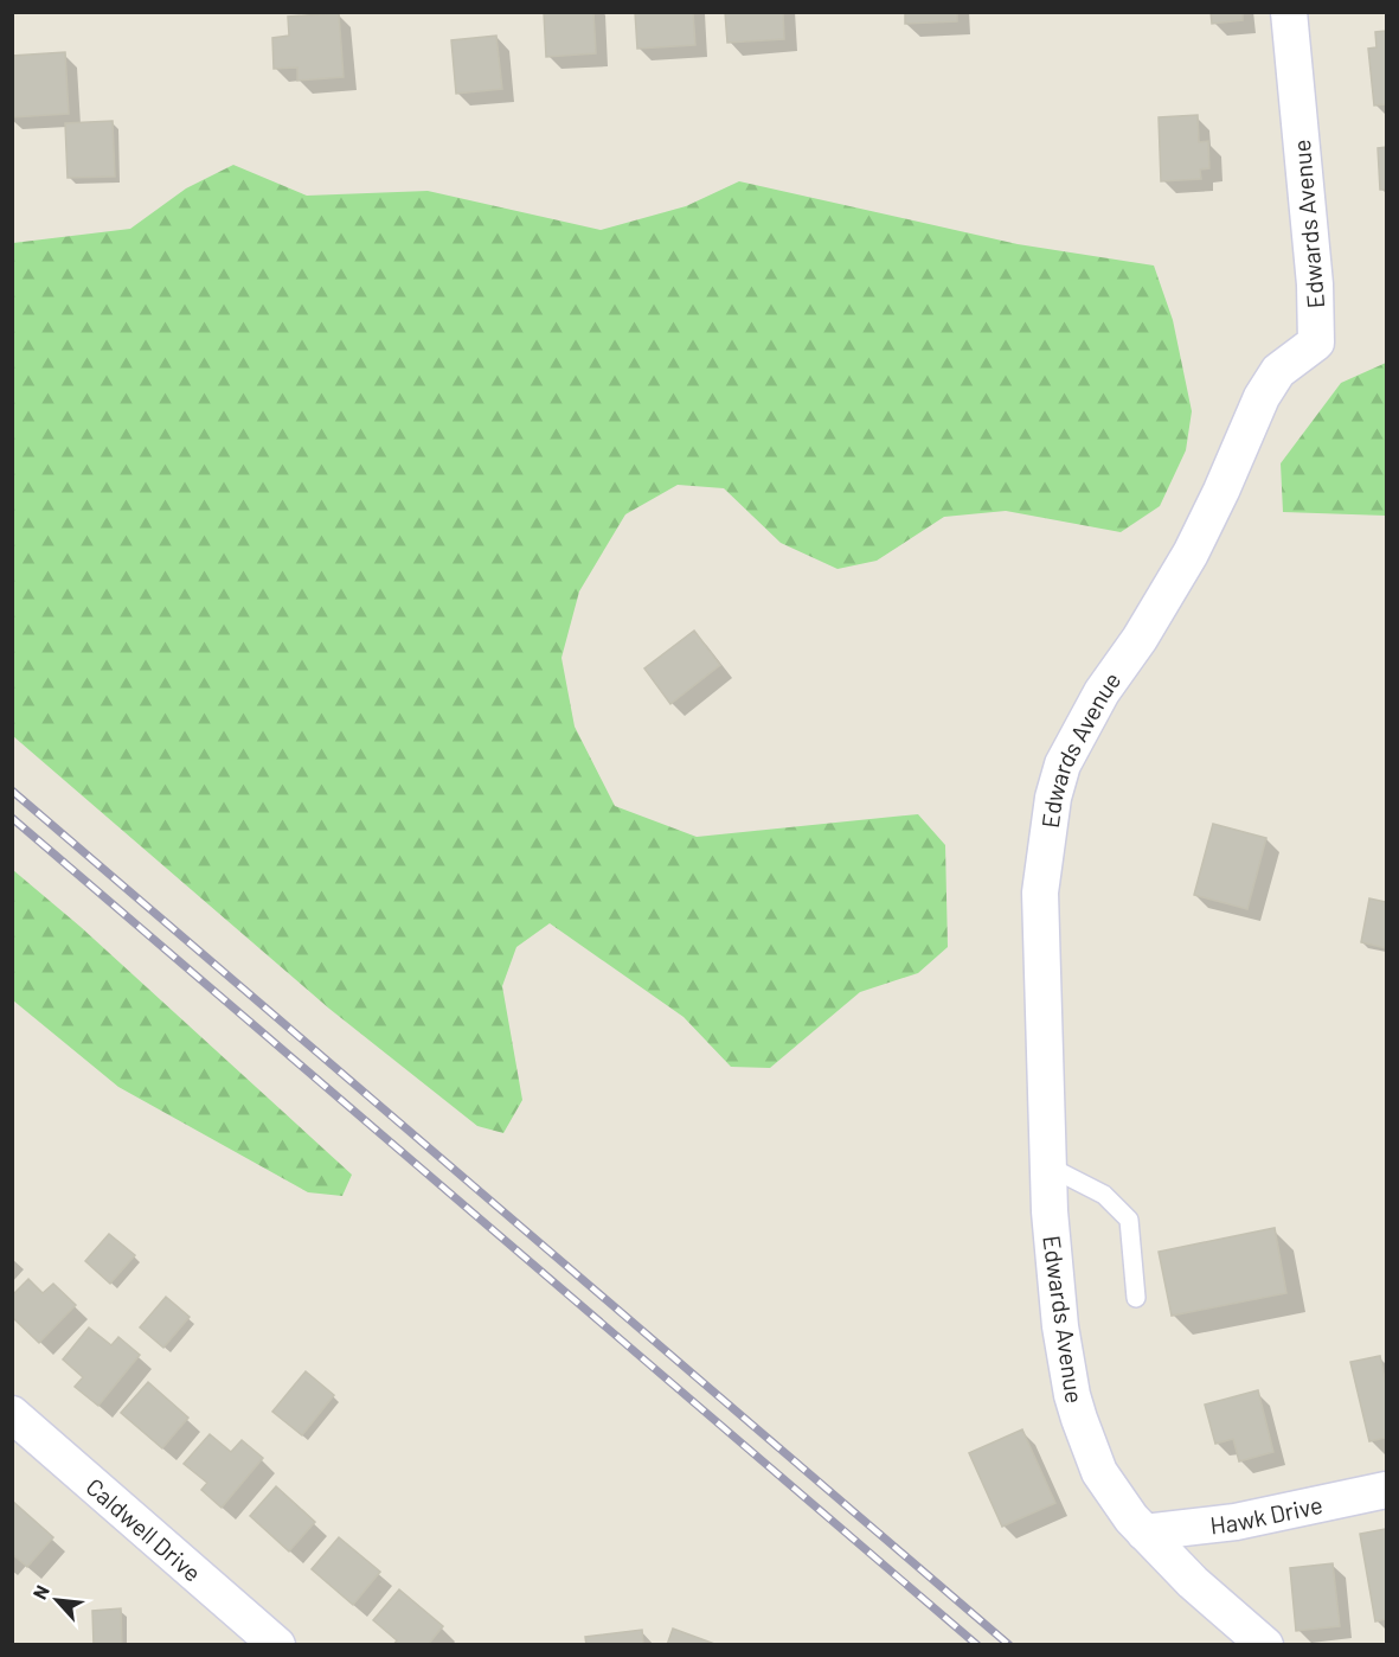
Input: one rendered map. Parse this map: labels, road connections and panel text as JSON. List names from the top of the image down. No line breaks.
{"streets":{"street":["Edwards Avenue","Hawk Drive","Caldwell Drive"]},"crossings":[["Edwards Avenue","Hawk Drive"]],"north":"top left"}
